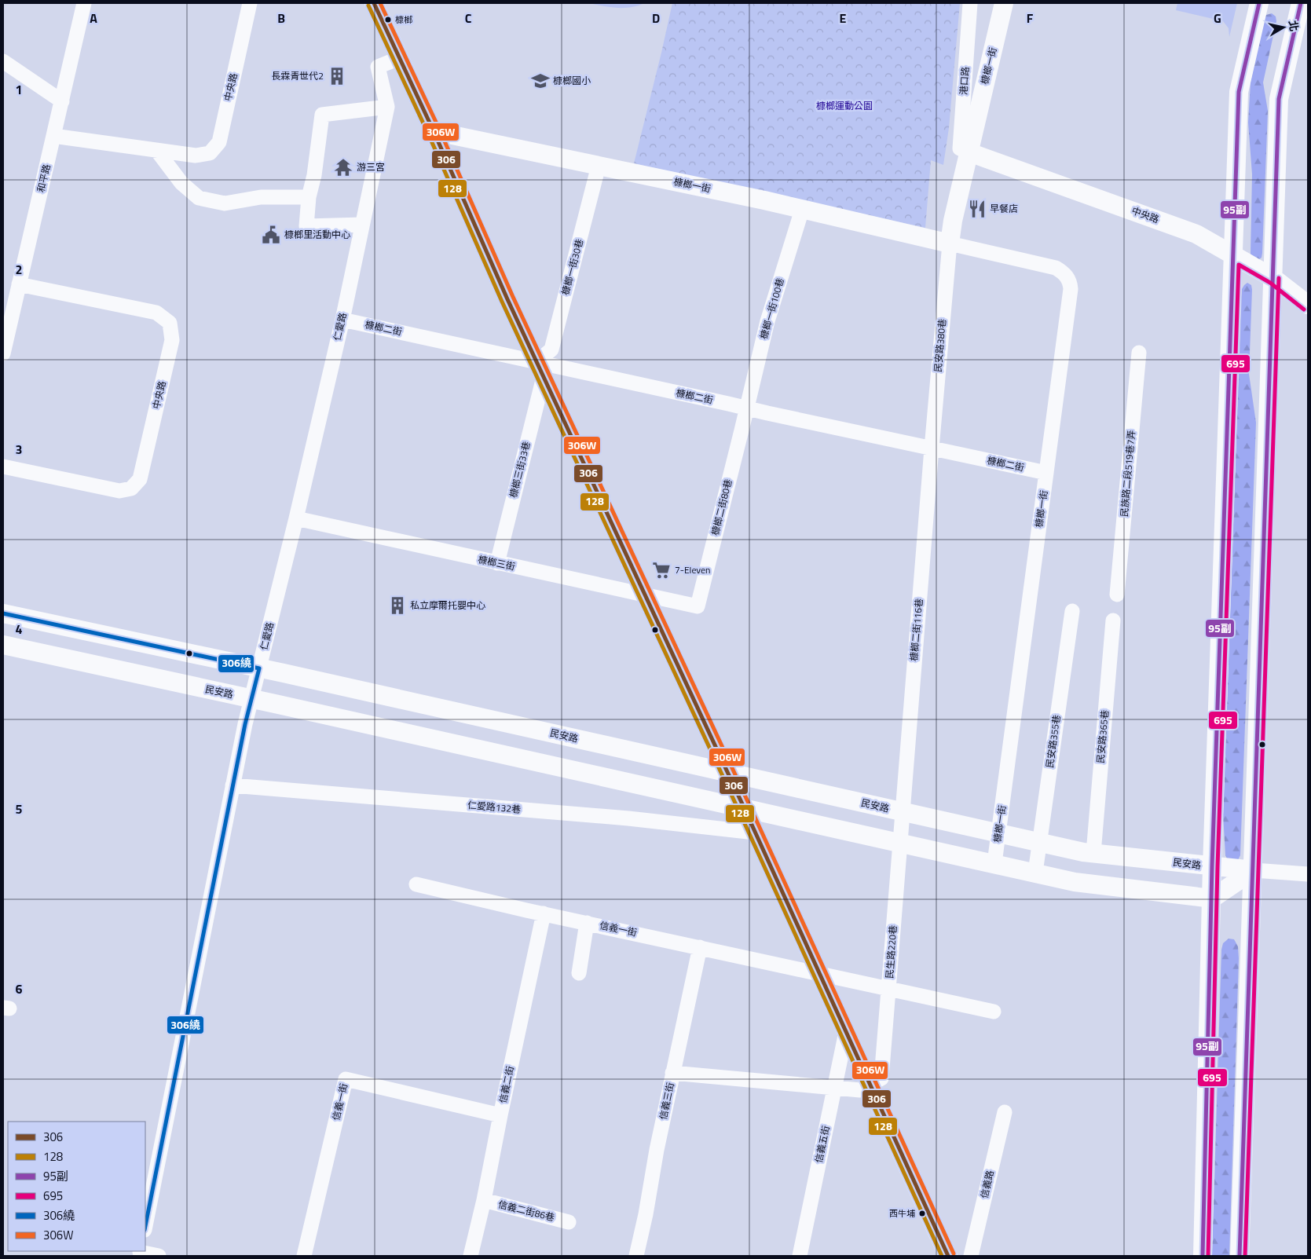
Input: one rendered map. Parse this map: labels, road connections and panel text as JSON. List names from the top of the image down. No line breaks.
{"streets":{"street":["槺榔一街","港口路","中央路","和平路","槺榔一街30巷","槺榔一街100巷","仁愛路","槺榔二街","民安路380巷","槺榔三街33巷","民族路二段519巷7弄","槺榔二街80巷","槺榔三街","槺榔二街116巷","民安路","民安路365巷","民安路355巷","仁愛路132巷","信義一街","民生路220巷","信義二街","信義三街","信義五街","信義路","信義二街86巷"]},"crossings":[["槺榔一街","港口路"],["槺榔一街","中央路"],["槺榔一街","槺榔一街30巷"],["槺榔一街","槺榔一街100巷"],["槺榔一街","槺榔二街"],["槺榔一街","民安路380巷"],["槺榔一街","民安路"],["港口路","中央路"],["中央路","和平路"],["槺榔一街30巷","槺榔二街"],["槺榔一街30巷","槺榔三街33巷"],["槺榔一街100巷","槺榔二街"],["槺榔一街100巷","槺榔二街80巷"],["仁愛路","槺榔二街"],["仁愛路","槺榔三街"],["仁愛路","民安路"],["仁愛路","仁愛路132巷"],["槺榔二街","民安路380巷"],["槺榔二街","槺榔三街33巷"],["槺榔二街","槺榔二街80巷"],["槺榔二街","槺榔二街116巷"],["民安路380巷","槺榔二街116巷"],["槺榔三街33巷","槺榔三街"],["槺榔二街80巷","槺榔三街"],["槺榔二街116巷","民安路"],["槺榔二街116巷","民生路220巷"],["民安路","民安路365巷"],["民安路","民安路355巷"],["民安路","民生路220巷"],["信義一街","信義二街"],["信義一街","信義三街"],["信義二街","信義二街86巷"]],"parks":["槺榔運動公園"],"places":{"other":["槺榔","西牛埔"],"building":["長霖青世代2","私立摩爾托嬰中心"],"school or university":["槺榔國小"],"temple":["游三宮"],"restaurant":["早餐店"],"public building":["槺榔里活動中心"],"supermarket":["7-Eleven"]},"lines":["transit line 306","transit line 95副","transit line 306W","transit line 128","transit line 695","transit line 306繞"],"legend":["306","128","95副","695","306繞","306W"],"north":"right","grid":{"columns":["A","B","C","D","E","F","G"],"rows":["1","2","3","4","5","6"]}}
